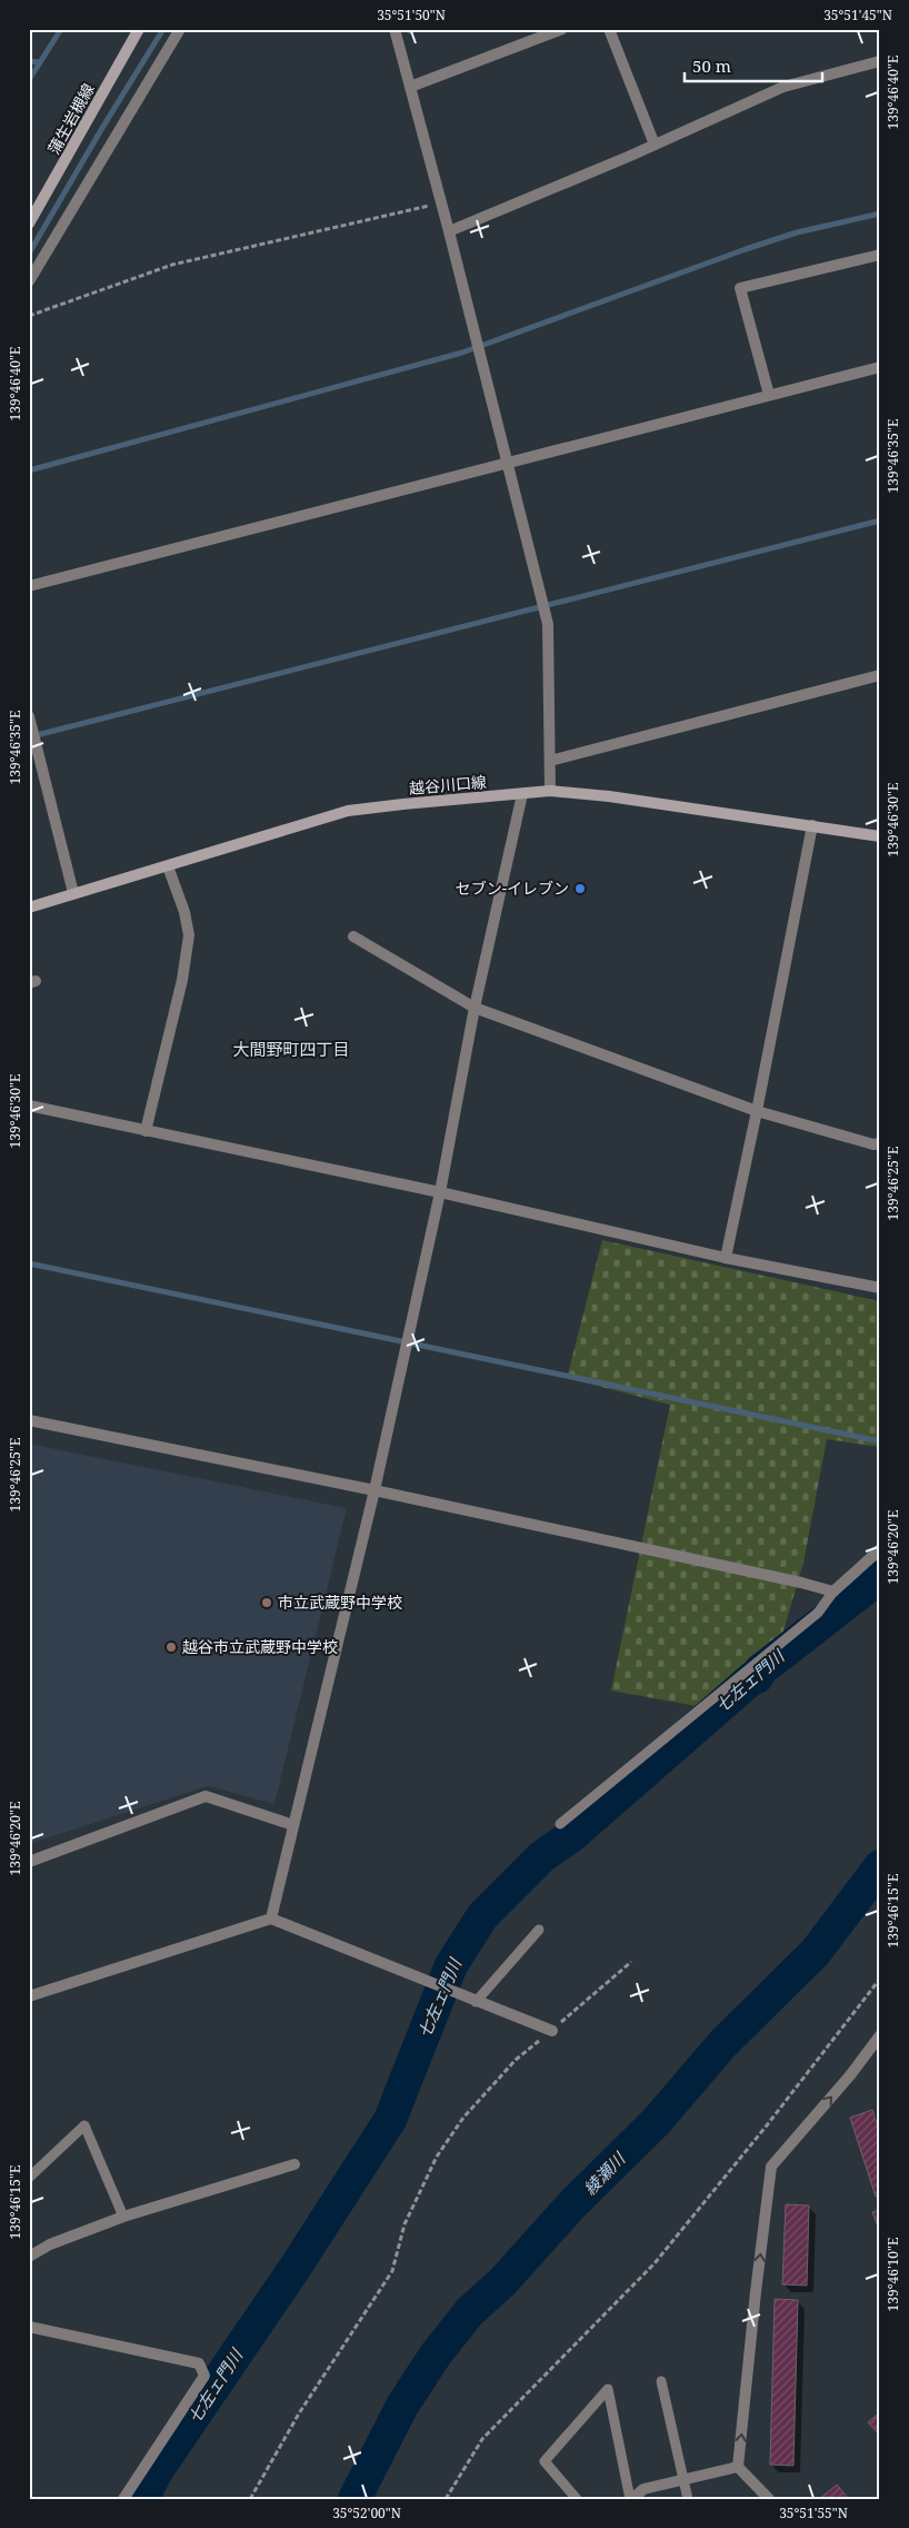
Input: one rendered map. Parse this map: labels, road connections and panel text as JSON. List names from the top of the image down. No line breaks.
{"streets":{"main road":["蒲生岩槻線","越谷川口線"]},"districts":["大間野町四丁目"],"water":["七左ェ門川","綾瀬川"],"places":["セブン-イレブン","市立武蔵野中学校","越谷市立武蔵野中学校"],"scale_bar":"50 m","coordinates":["35°51'50\"N","35°51'45\"N","139°46'40\"E","139°46'35\"E","139°46'30\"E","139°46'25\"E","139°46'20\"E","139°46'15\"E","139°46'10\"E","35°52'00\"N","35°51'55\"N"]}
